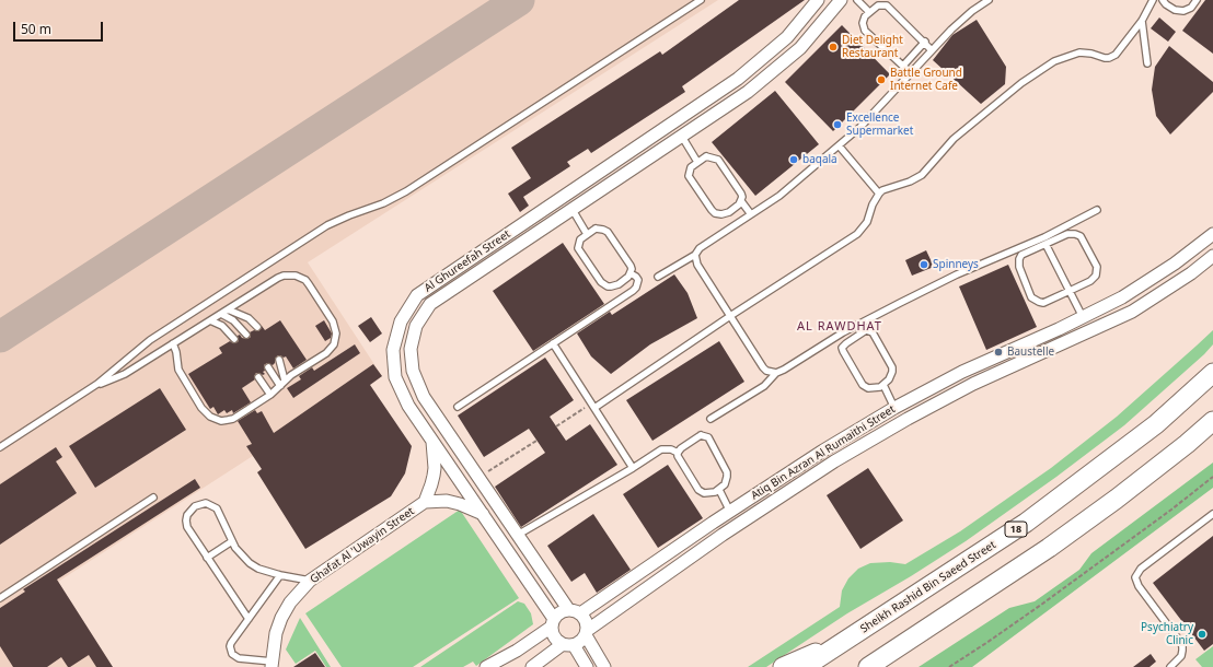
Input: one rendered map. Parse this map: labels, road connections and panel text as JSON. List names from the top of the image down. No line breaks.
{"streets":{"main road":["18","Sheikh Rashid Bin Saeed Street"],"street":["Al Ghureefah Street","Atiq Bin Azran Al Rumaithi Street","Ghafat Al 'Uwayin Street"]},"crossings":[["Al Ghureefah Street","Atiq Bin Azran Al Rumaithi Street"],["Al Ghureefah Street","Ghafat Al 'Uwayin Street"]],"districts":["AL RAWDHAT"],"places":["Diet Delight Restaurant","Battle Ground Internet Cafe","Excellence Supermarket","baqala","Spinneys","Baustelle","Psychiatry Clinic"],"scale_bar":"50 m"}
